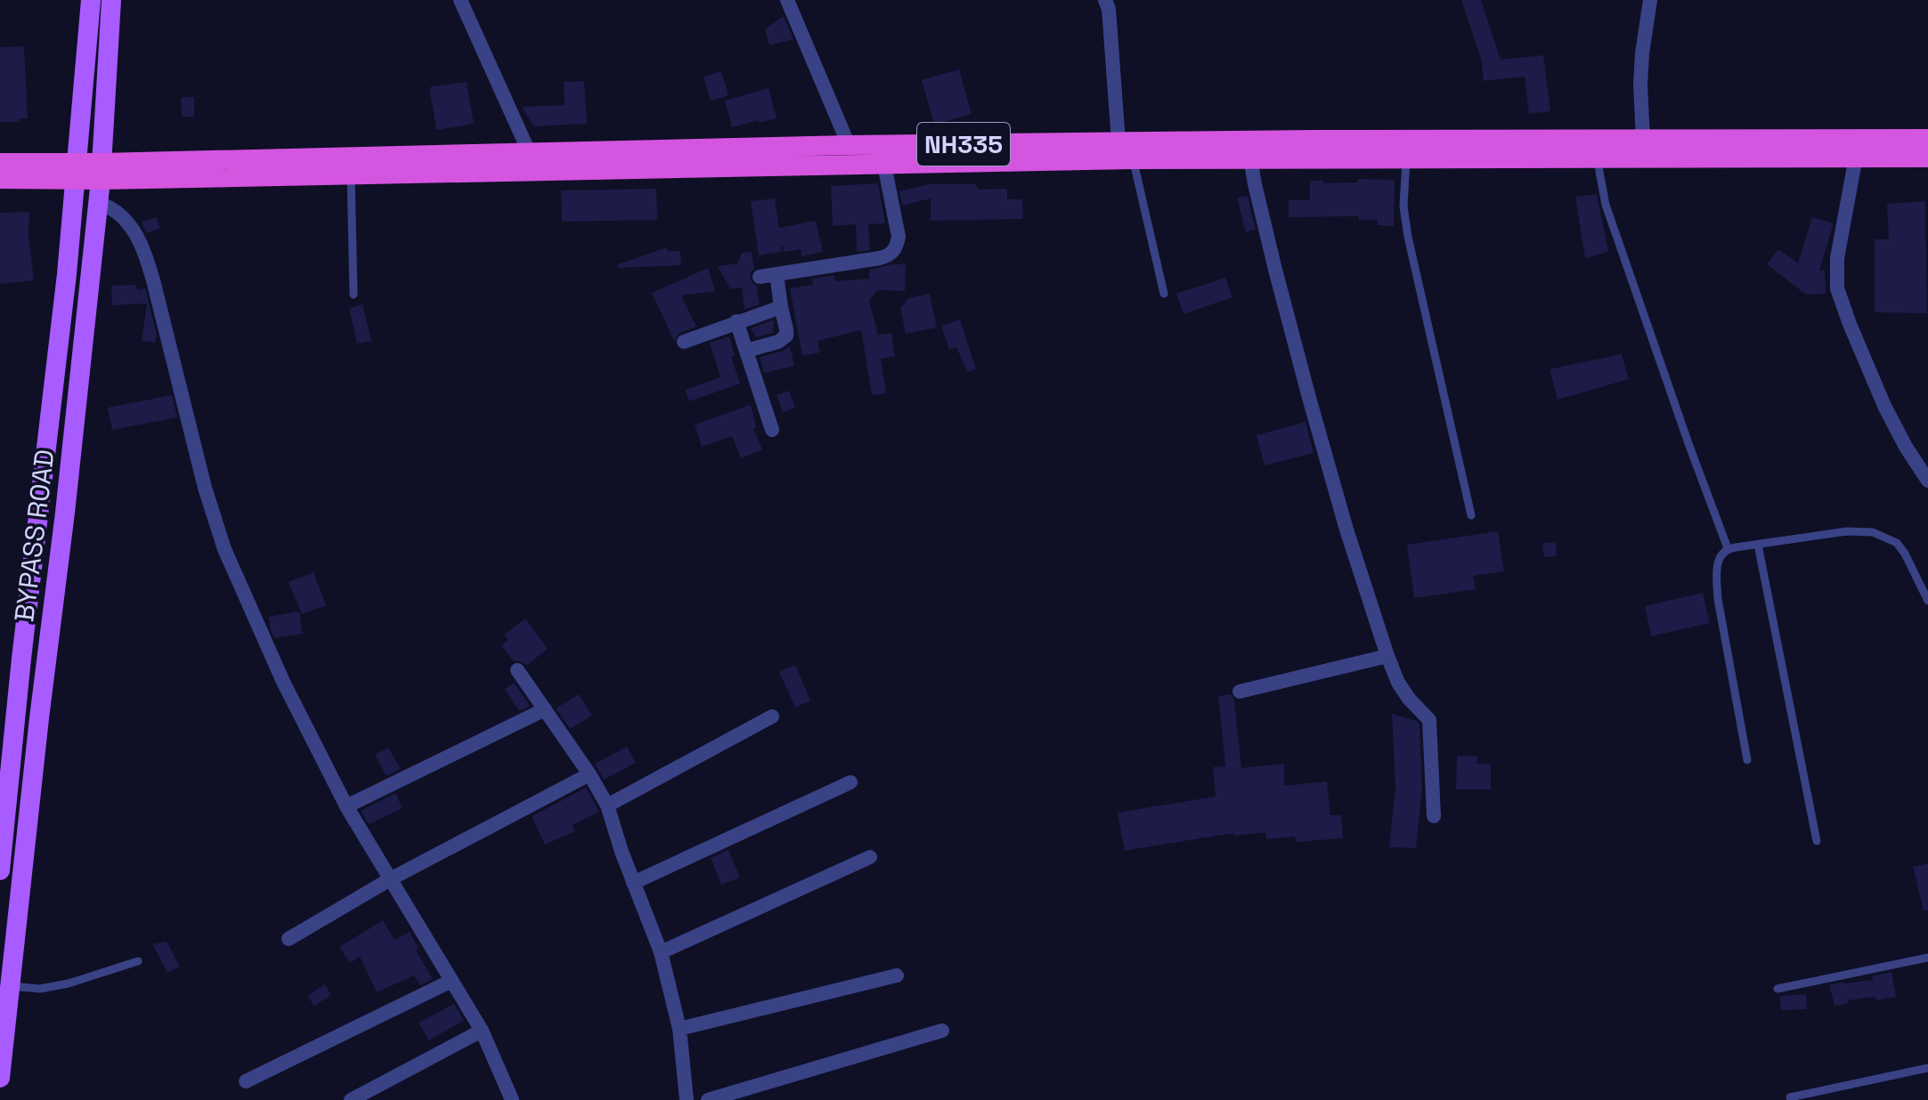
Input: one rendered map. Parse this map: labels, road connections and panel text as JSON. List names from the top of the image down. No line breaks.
{"streets":{"highway":["NH335"],"main road":["BYPASS ROAD"]},"crossings":[["NH335","BYPASS ROAD"]]}
